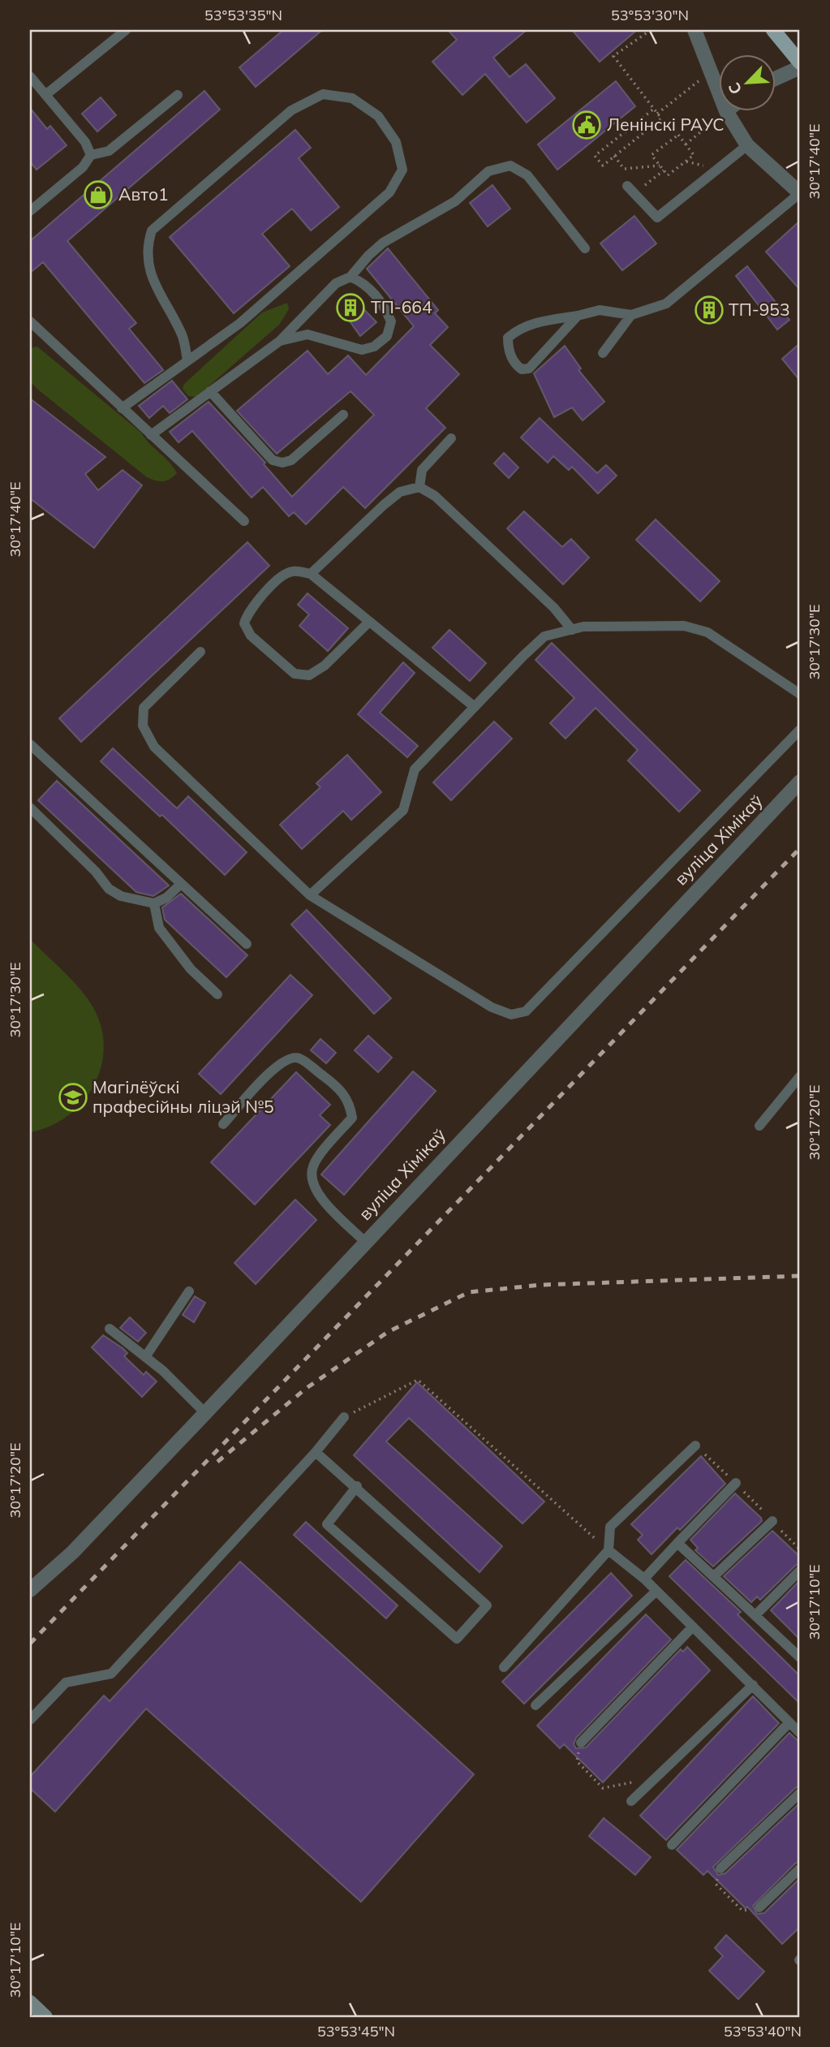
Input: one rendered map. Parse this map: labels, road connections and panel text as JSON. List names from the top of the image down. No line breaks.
{"streets":{"street":["вуліца Хімікаў"]},"places":{"public building":["Ленінскі РАУС"],"shop":["Авто1"],"building":["ТП-664","ТП-953"],"school or university":["Магілёўскі прафесійны ліцэй №5"]},"north":"bottom left","coordinates":["53°53'35\"N","53°53'30\"N","30°17'40\"E","30°17'30\"E","30°17'20\"E","30°17'10\"E","53°53'45\"N","53°53'40\"N"]}
